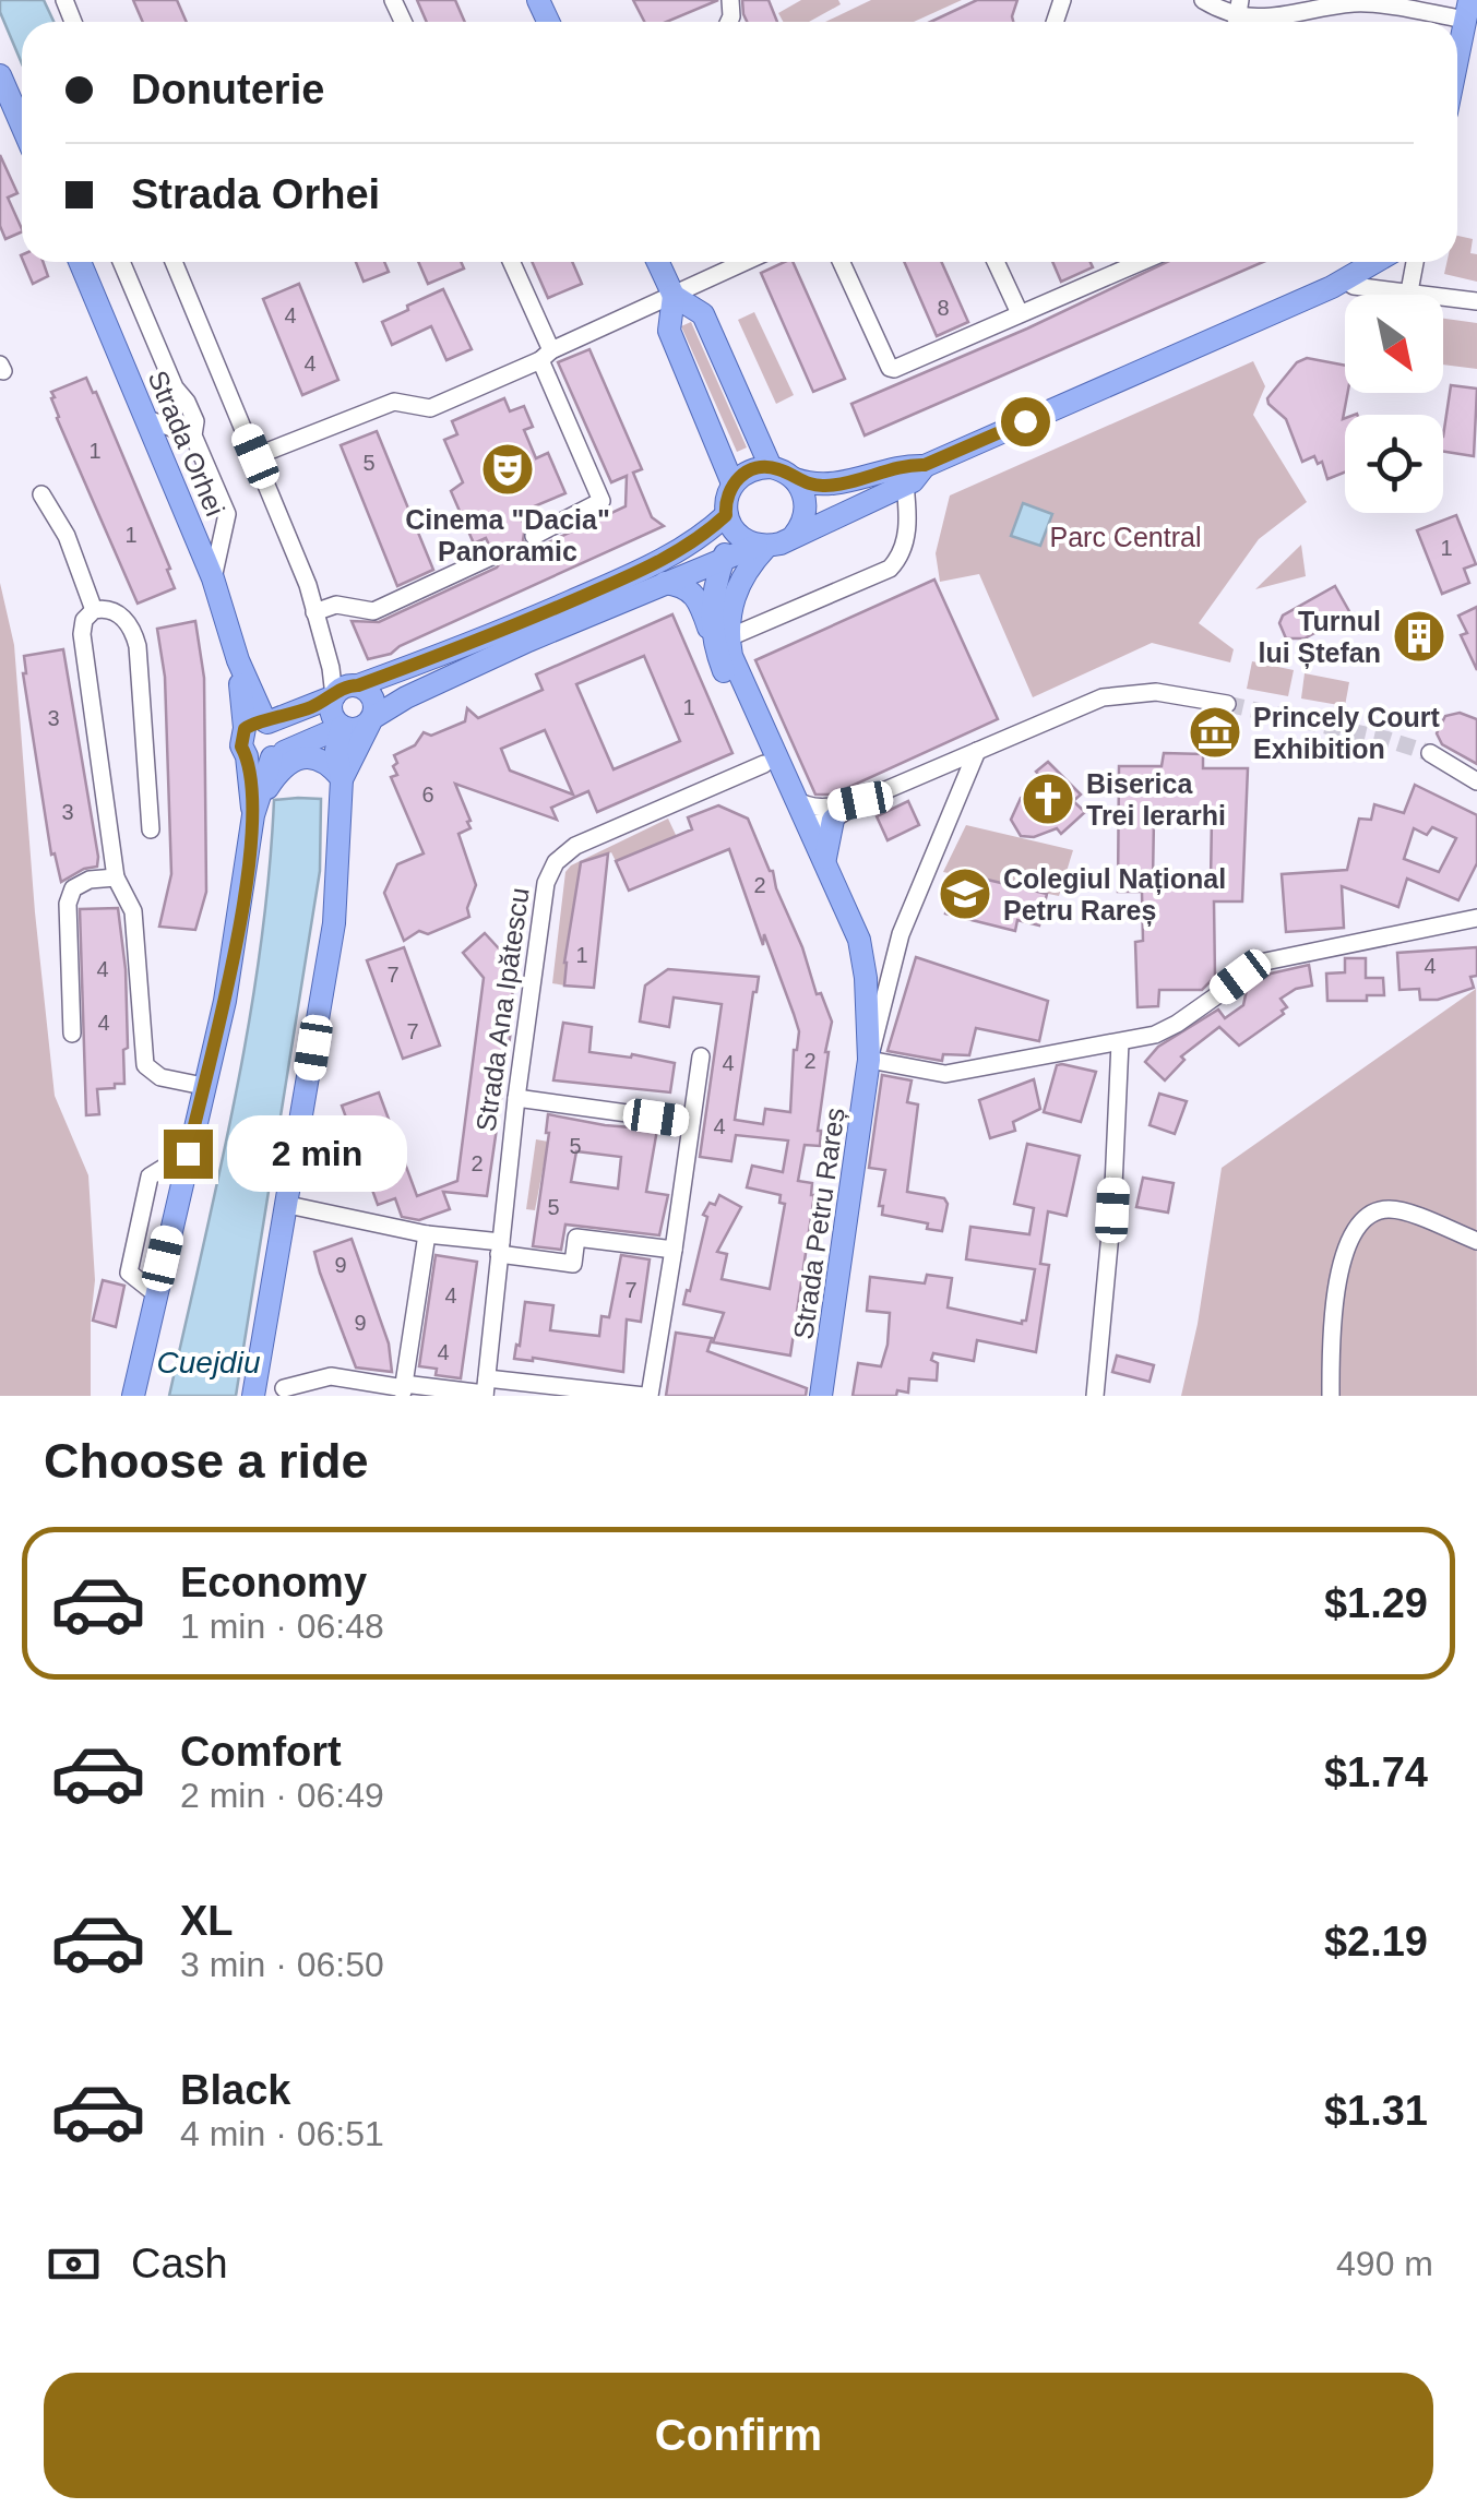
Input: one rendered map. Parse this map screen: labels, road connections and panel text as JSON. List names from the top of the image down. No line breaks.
{"streets":{"main road":["Strada Orhei","Strada Petru Rareș"],"street":["Strada Ana Ipătescu"]},"crossings":[["Strada Ana Ipătescu","Strada Petru Rareș"]],"water":["Cuejdiu"],"parks":["Parc Central"],"places":{"theatre":["Cinema \"Dacia\" Panoramic"],"building":["Turnul lui Ștefan"],"museum":["Princely Court Exhibition"],"church":["Biserica Trei Ierarhi"],"school or university":["Colegiul Național Petru Rareș"]},"house_numbers":["8","4","4","1","5","1","1","1","3","6","3","2","1","4","4","7","4","7","2","4","4","5","2","5","9","7","4","9","4"],"north":"bottom right","page":{"banner":["Donuterie","Strada Orhei"],"bubble":"2 min","heading":"Choose a ride","list":[{"name":"Economy","note":"1 min · 06:48","value":"$1.29"},{"name":"Comfort","note":"2 min · 06:49","value":"$1.74"},{"name":"XL","note":"3 min · 06:50","value":"$2.19"},{"name":"Black","note":"4 min · 06:51","value":"$1.31"}],"pay":["Cash","490 m"],"buttons":"Confirm"}}
